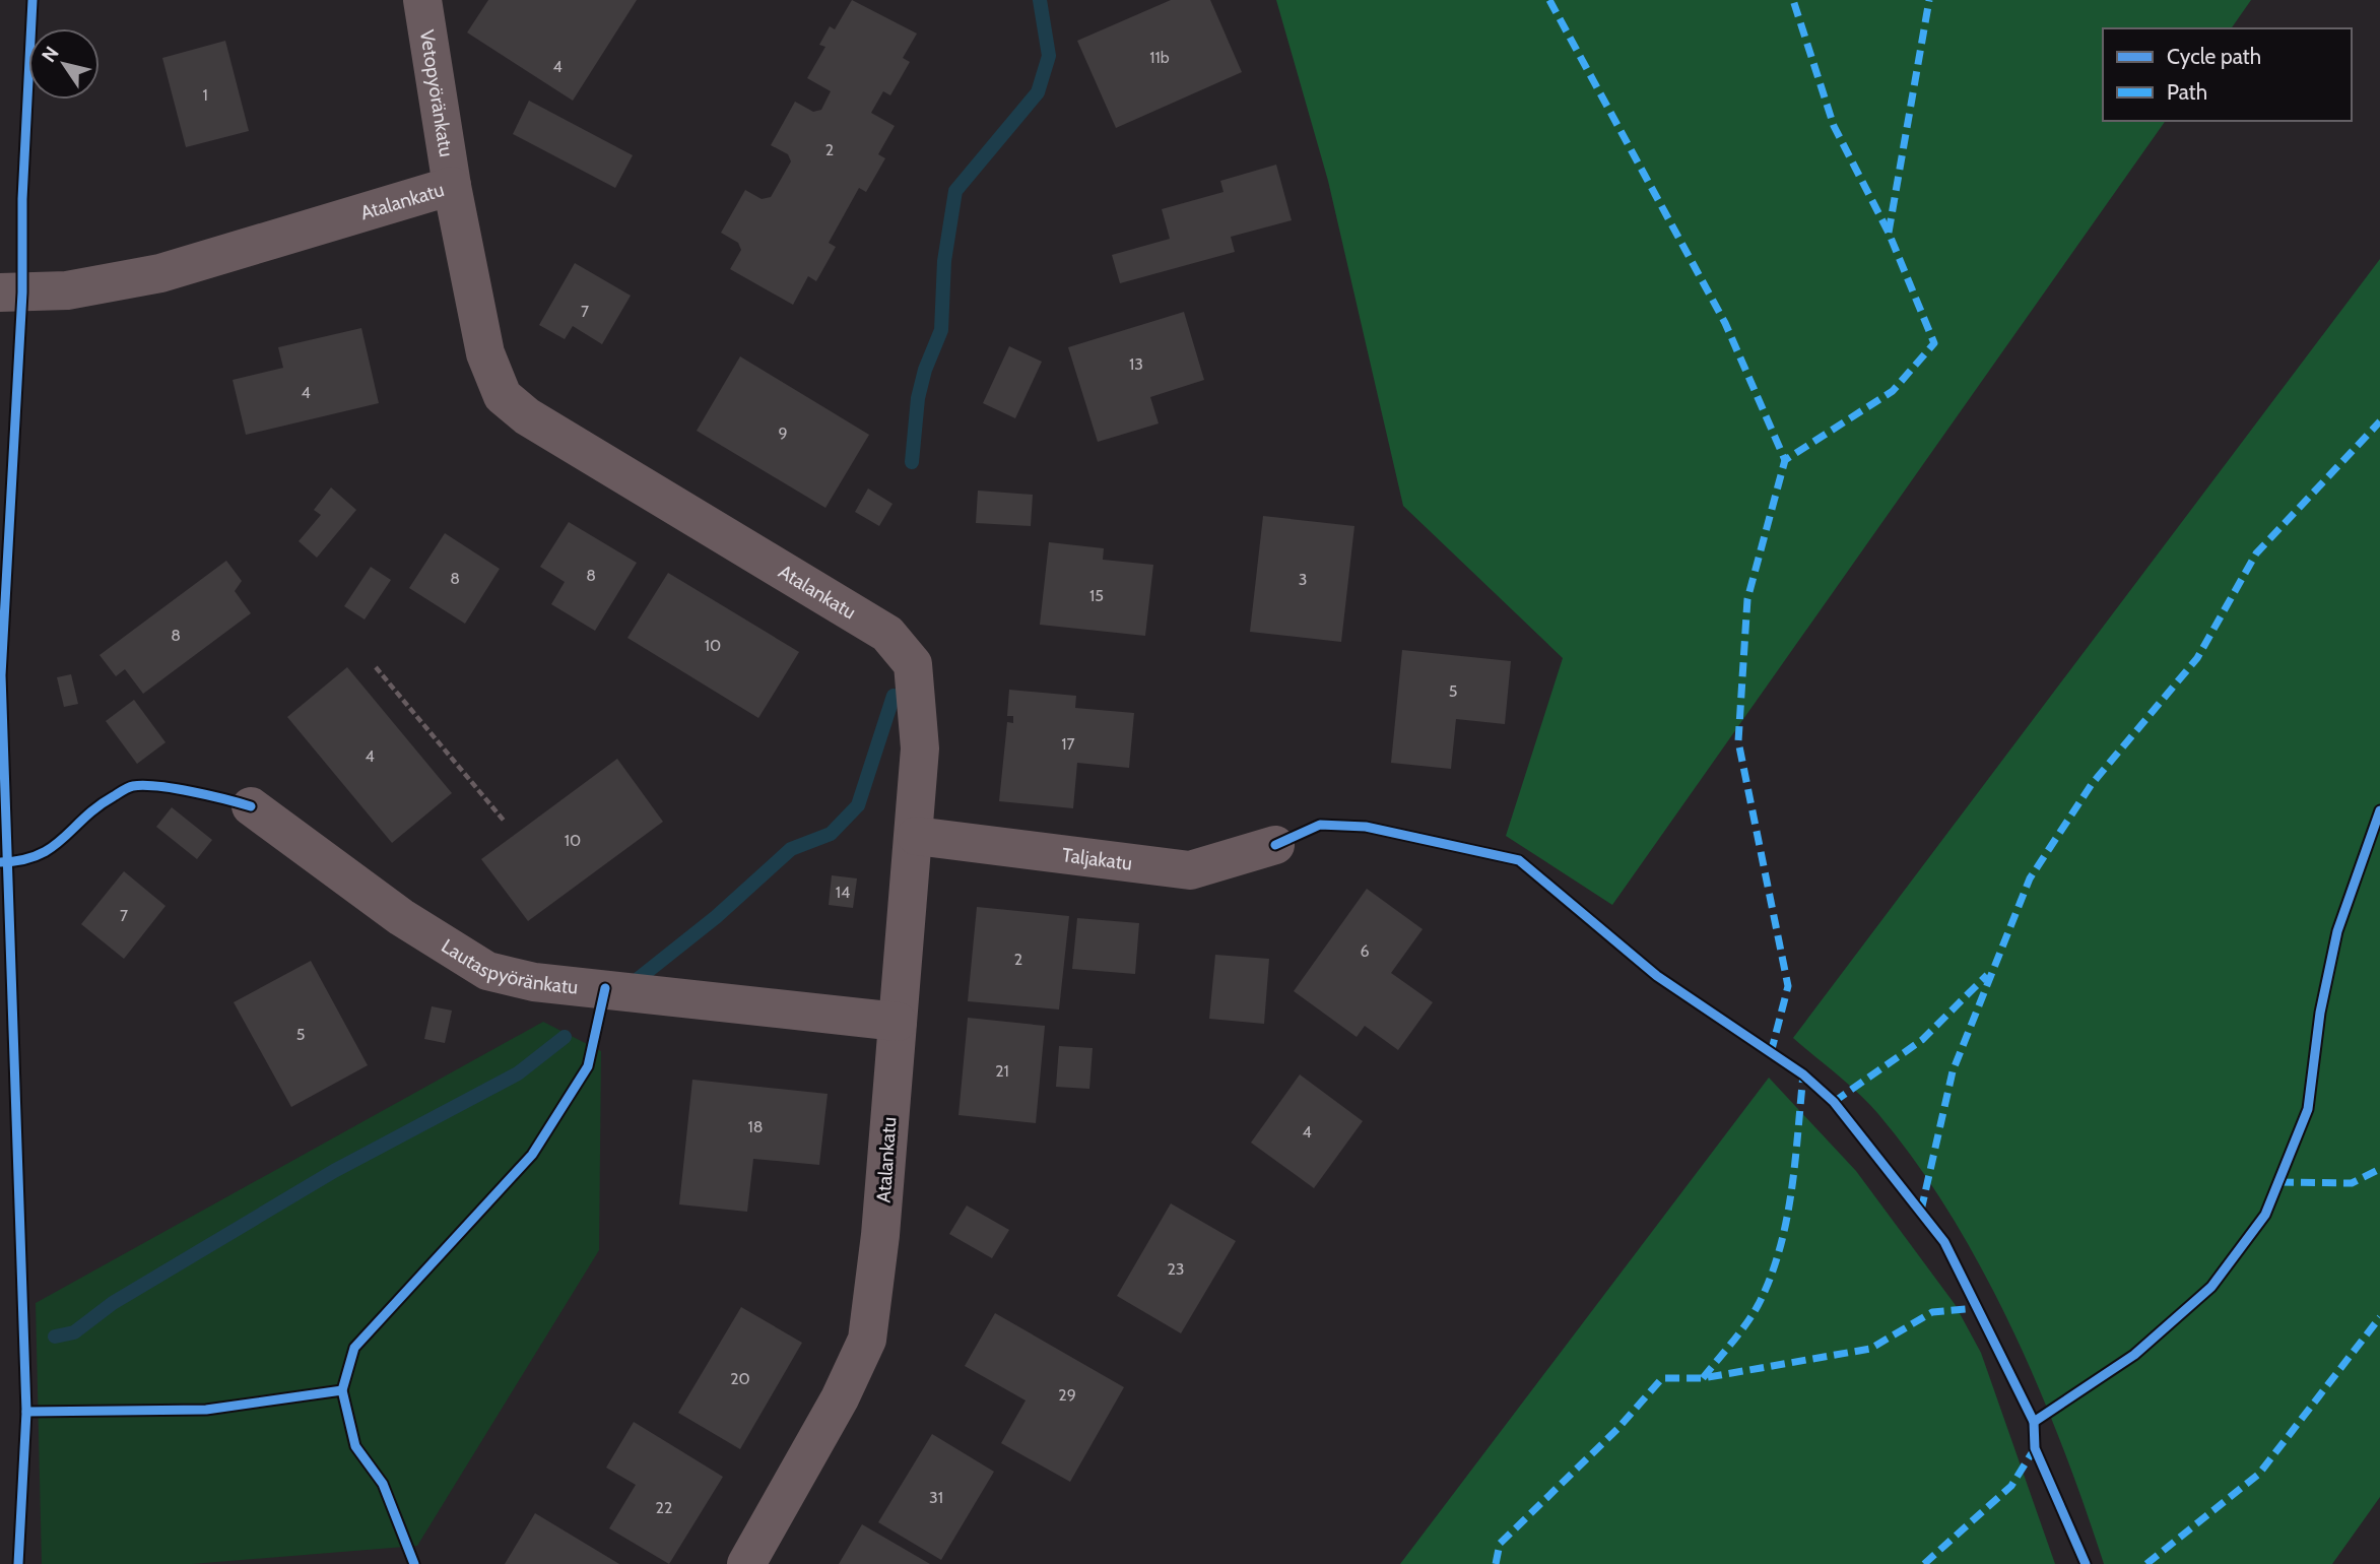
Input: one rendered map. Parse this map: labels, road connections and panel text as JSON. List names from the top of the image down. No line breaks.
{"streets":{"street":["Vetopyöränkatu","Atalankatu","Taljakatu","Lautaspyöränkatu"]},"crossings":[["Vetopyöränkatu","Atalankatu"],["Atalankatu","Taljakatu"],["Atalankatu","Lautaspyöränkatu"]],"house_numbers":["11b","4","1","2","7","13","4","9","8","8","3","15","8","10","5","17","4","10","14","7","6","2","5","21","18","4","23","20","29","31","22"],"legend":["Cycle path","Path"],"north":"top left"}
